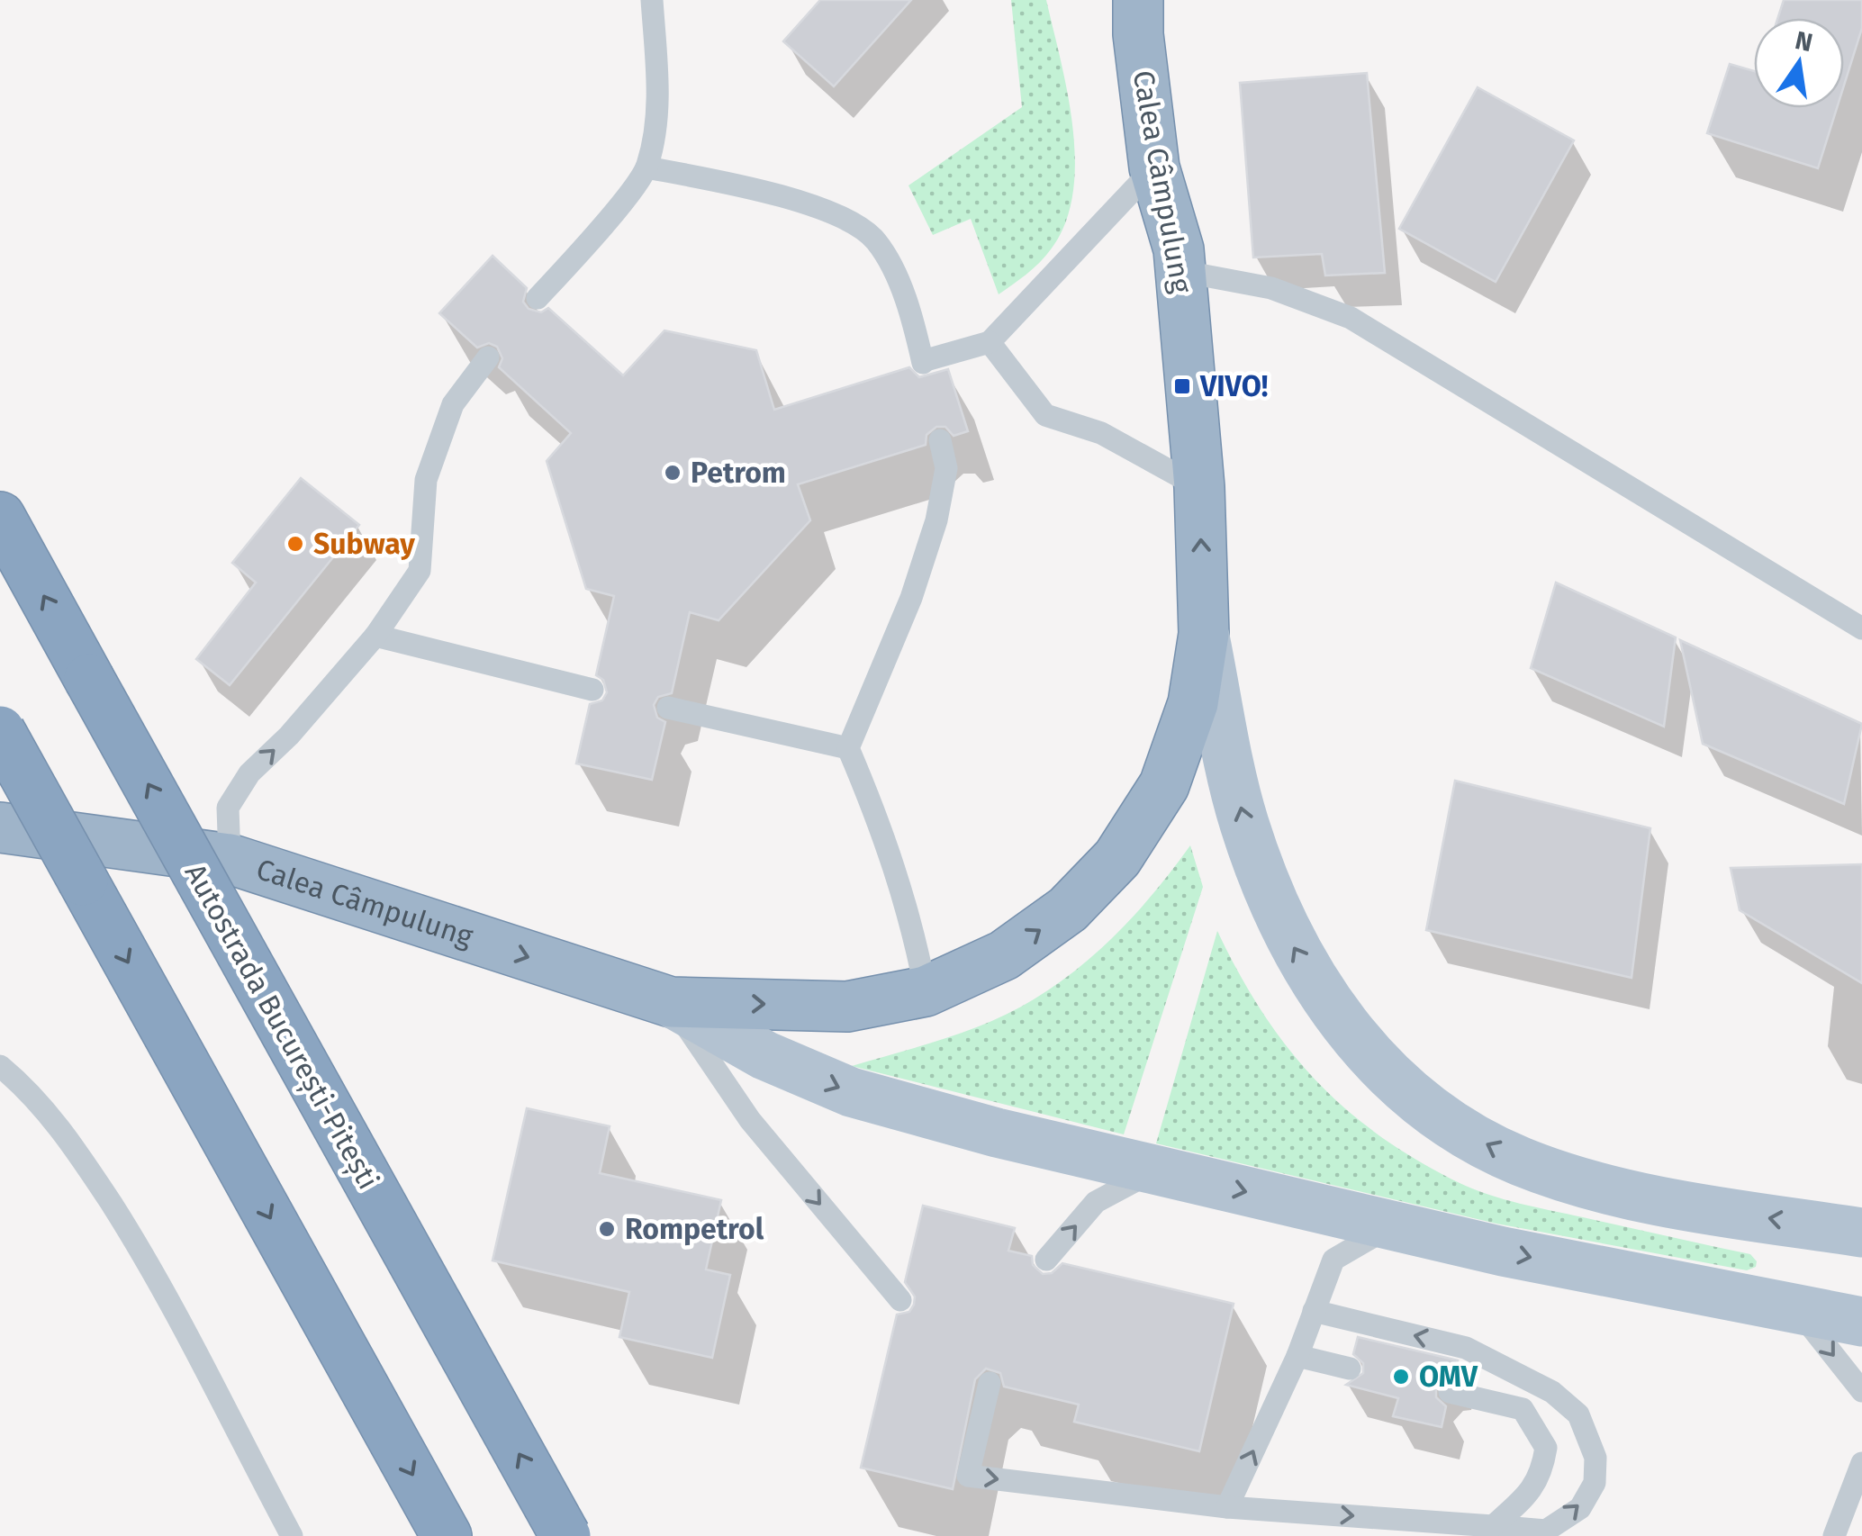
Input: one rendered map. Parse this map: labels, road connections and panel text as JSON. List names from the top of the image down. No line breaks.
{"streets":{"highway":["Calea Câmpulung","Autostrada București-Pitești"]},"places":{"transit":["VIVO!"],"other":["Petrom","Subway","Rompetrol","OMV"]},"north":"top"}
